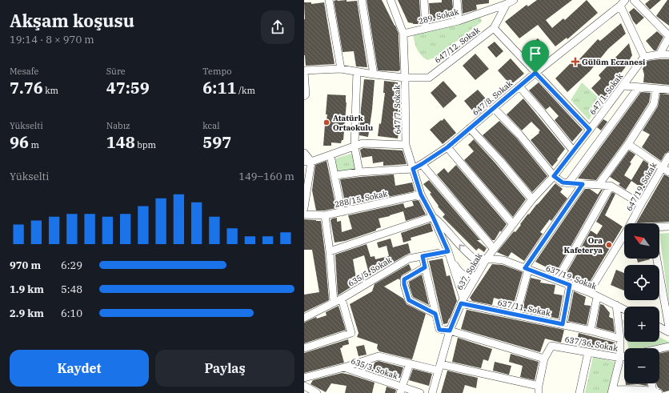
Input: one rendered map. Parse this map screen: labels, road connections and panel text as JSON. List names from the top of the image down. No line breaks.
{"streets":{"street":["289. Sokak","647/12. Sokak","647/1. Sokak","647/8. Sokak","647/7. Sokak","647/19. Sokak","288/15. Sokak","635/5. Sokak","637. Sokak","637/19. Sokak","637/11. Sokak","637/36. Sokak","635/3. Sokak"]},"crossings":[["289. Sokak","647/12. Sokak"],["289. Sokak","647/7. Sokak"],["647/12. Sokak","647/7. Sokak"],["647/1. Sokak","637. Sokak"],["647/8. Sokak","647/7. Sokak"],["647/7. Sokak","288/15. Sokak"],["647/7. Sokak","635/5. Sokak"],["647/7. Sokak","637. Sokak"],["647/7. Sokak","637/19. Sokak"],["647/7. Sokak","637/11. Sokak"],["647/19. Sokak","637/19. Sokak"],["637. Sokak","637/19. Sokak"],["637. Sokak","637/11. Sokak"]],"places":{"health":["Gülüm Eczanesi"],"other":["Atatürk Ortaokulu","Ora Kafeterya"]},"north":"top left","page":{"heading":["Akşam koşusu","19:14 · 8 × 970 m"],"stats":[["Mesafe","7.76 km"],["Süre","47:59"],["Tempo","6:11 /km"],["Yükselti","96 m"],["Nabız","148 bpm"],["kcal","597"]],"chart":["Yükselti","149–160 m"],"map_buttons":["+","−"],"list":[{"name":"970 m","note":"6:29"},{"name":"1.9 km","note":"5:48"},{"name":"2.9 km","note":"6:10"}],"buttons":["Kaydet","Paylaş"]}}
